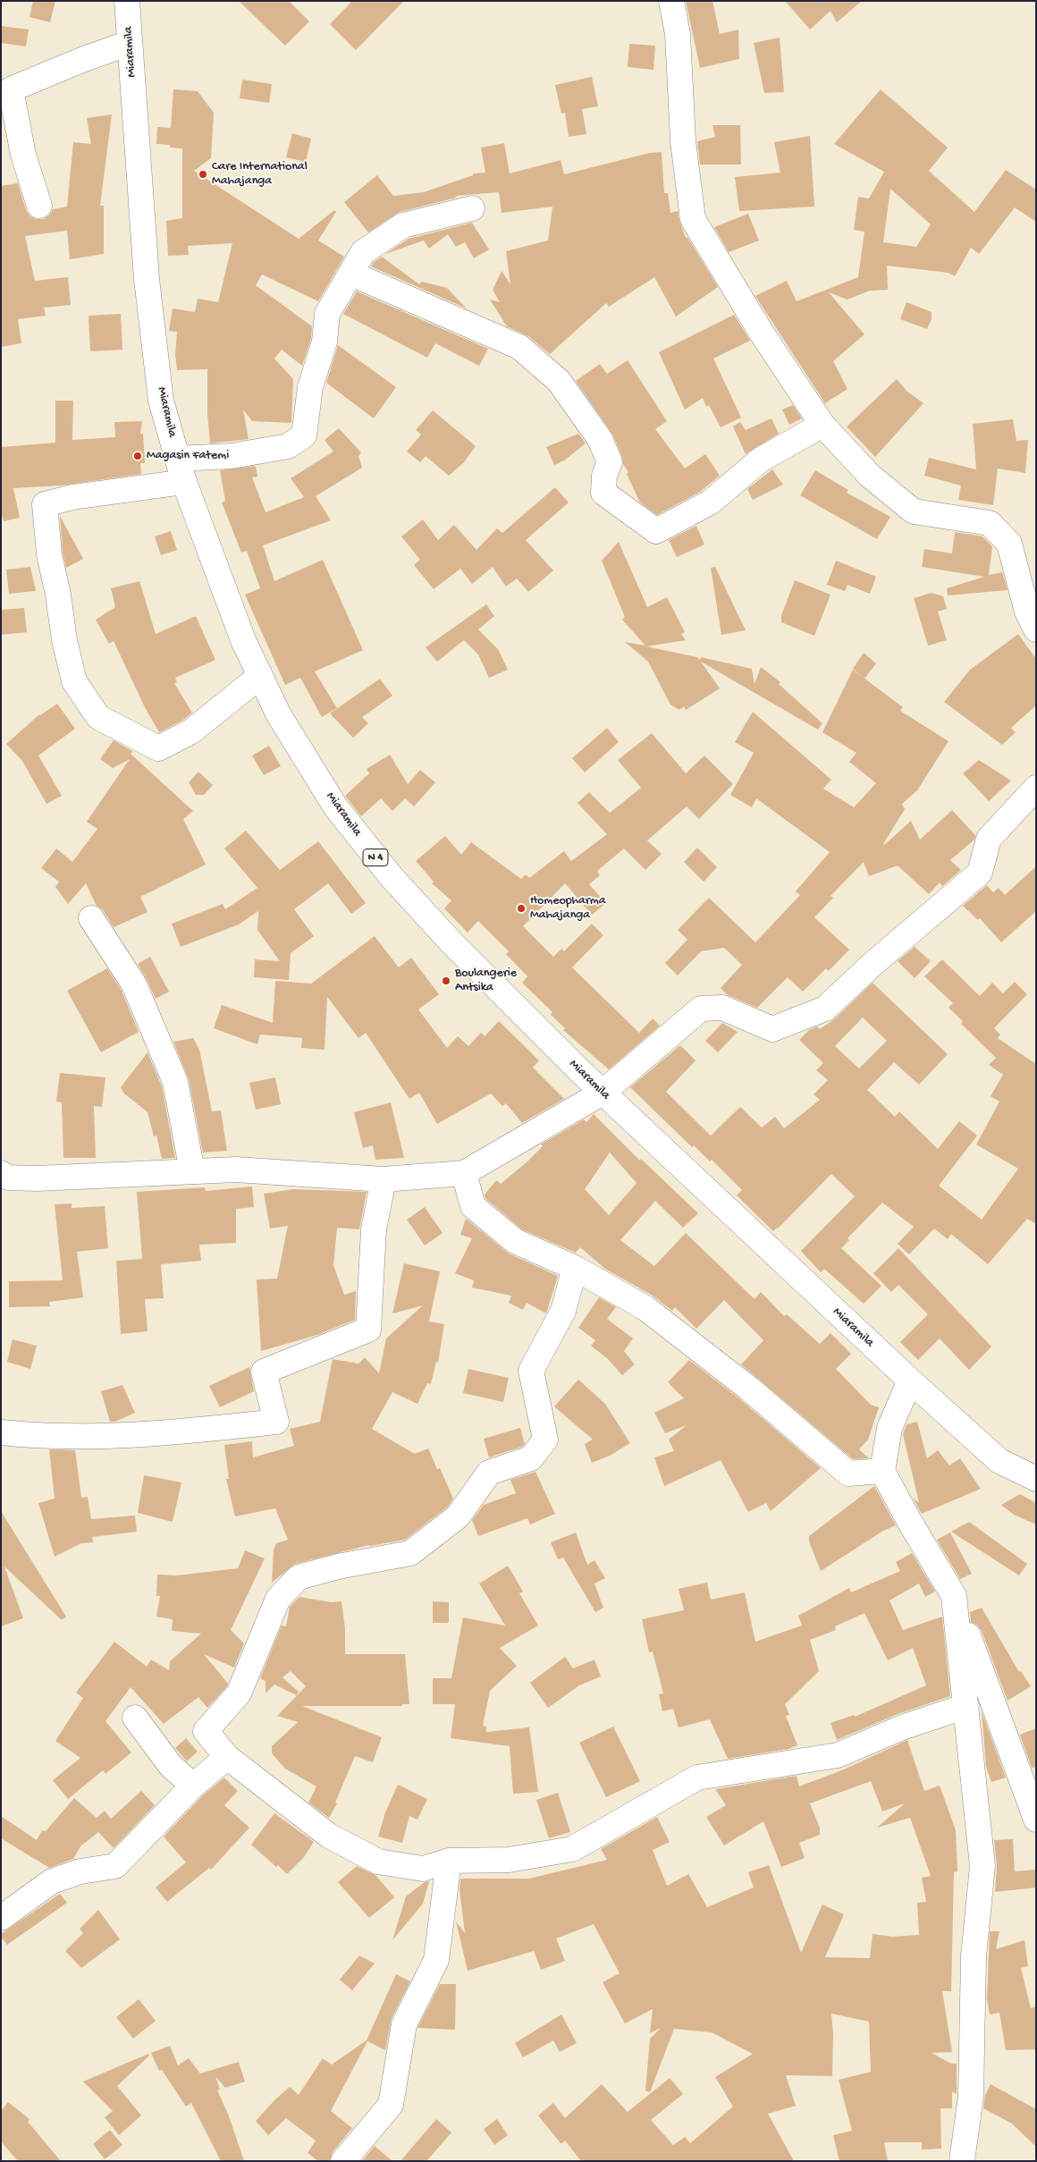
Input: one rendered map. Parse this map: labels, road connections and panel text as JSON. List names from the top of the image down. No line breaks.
{"streets":{"street":["Miaramila","N 4"]},"places":["Care International Mahajanga","Magasin Fatemi","Homeopharma Mahajanga","Boulangerie Antsika"]}
